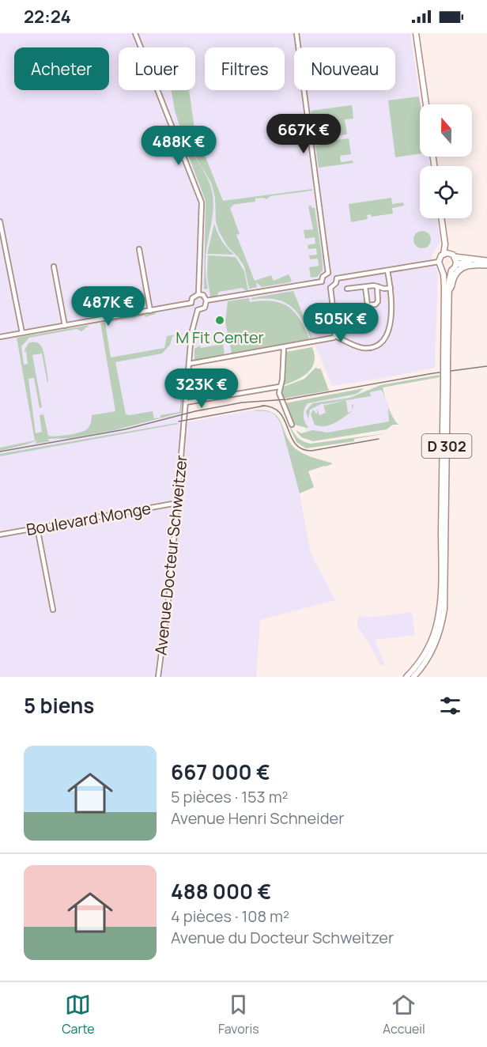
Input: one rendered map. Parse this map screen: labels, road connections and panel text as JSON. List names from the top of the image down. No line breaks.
{"streets":{"main road":["D 302"],"street":["Boulevard Monge","Avenue Docteur Schweitzer"]},"crossings":[["Boulevard Monge","Avenue Docteur Schweitzer"]],"places":["M Fit Center"],"north":"top","page":{"status":"22:24","chip":["Acheter","Louer","Filtres","Nouveau"],"price":["667K €","488K €","487K €","505K €","323K €"],"heading":"5 biens","list":[{"name":"667 000 €","note":"5 pièces · 153 m² · Avenue Henri Schneider"},{"name":"488 000 €","note":"4 pièces · 108 m² · Avenue du Docteur Schweitzer"}],"tabs":["Carte","Favoris","Accueil"]}}
